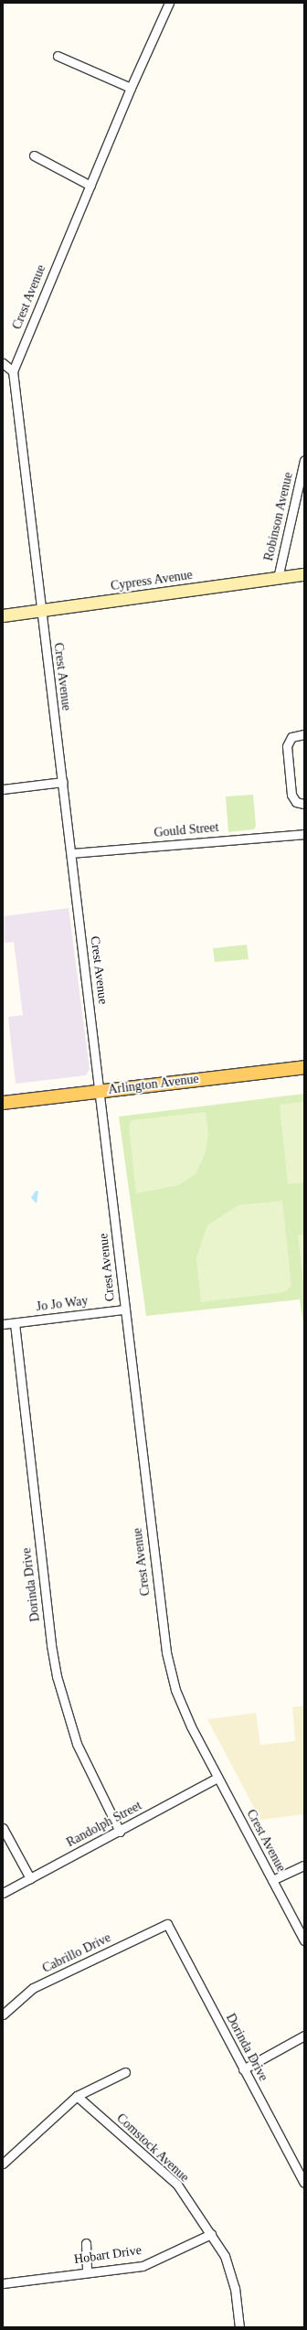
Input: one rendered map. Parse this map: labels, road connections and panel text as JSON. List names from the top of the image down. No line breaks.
{"streets":{"main road":["Arlington Avenue"],"street":["Crest Avenue","Robinson Avenue","Cypress Avenue","Gould Street","Jo Jo Way","Dorinda Drive","Randolph Street","Cabrillo Drive","Comstock Avenue","Hobart Drive"]},"crossings":[["Crest Avenue","Cypress Avenue"],["Crest Avenue","Gould Street"],["Crest Avenue","Arlington Avenue"],["Crest Avenue","Jo Jo Way"],["Crest Avenue","Randolph Street"],["Robinson Avenue","Cypress Avenue"],["Jo Jo Way","Dorinda Drive"],["Dorinda Drive","Randolph Street"],["Dorinda Drive","Cabrillo Drive"],["Comstock Avenue","Hobart Drive"]]}
